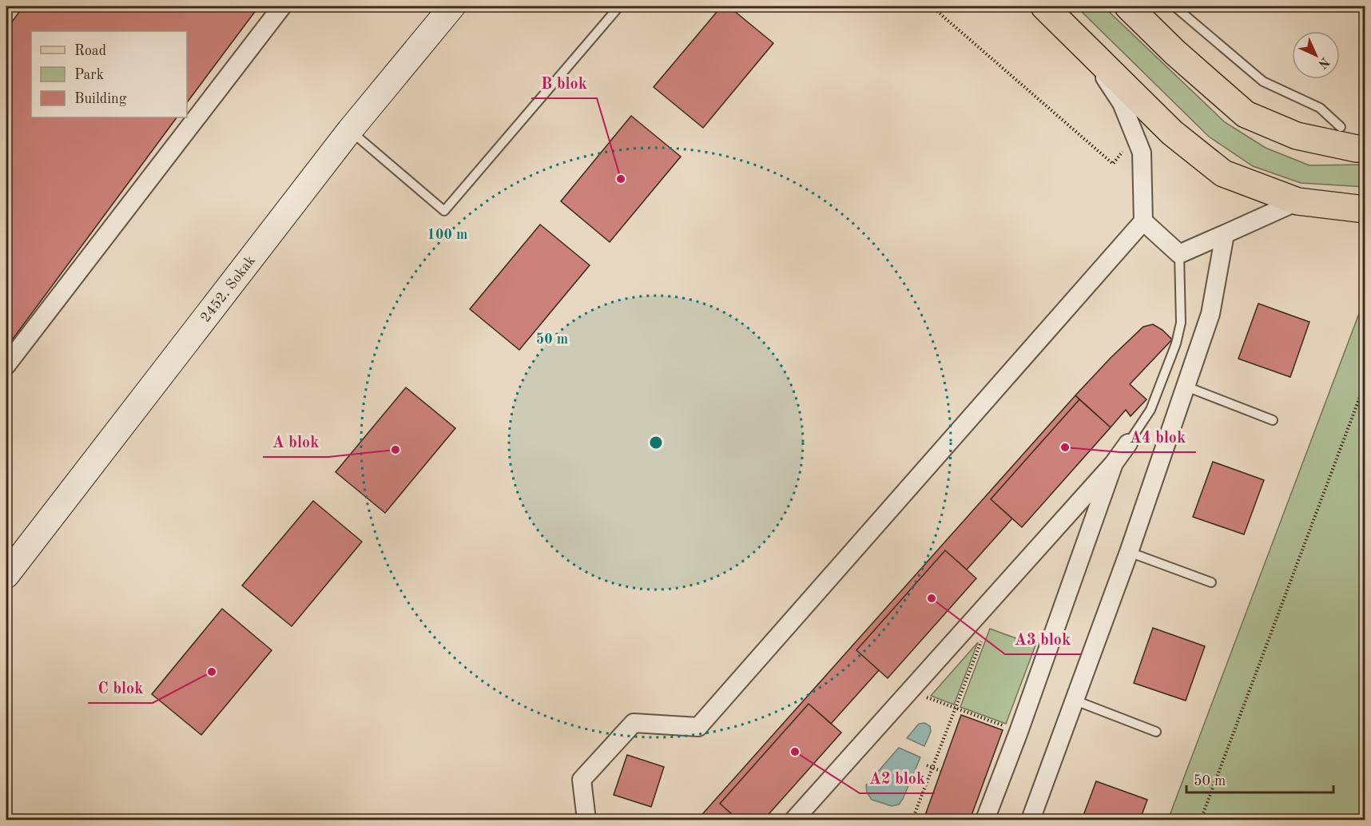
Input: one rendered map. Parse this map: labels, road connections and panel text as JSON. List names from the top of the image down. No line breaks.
{"streets":{"main road":["2452. Sokak"]},"places":["B blok","A4 blok","A blok","A3 blok","C blok","A2 blok"],"legend":["Road","Park","Building"],"scale_bar":"50 m","north":"bottom right","rings":["100 m","50 m"]}
